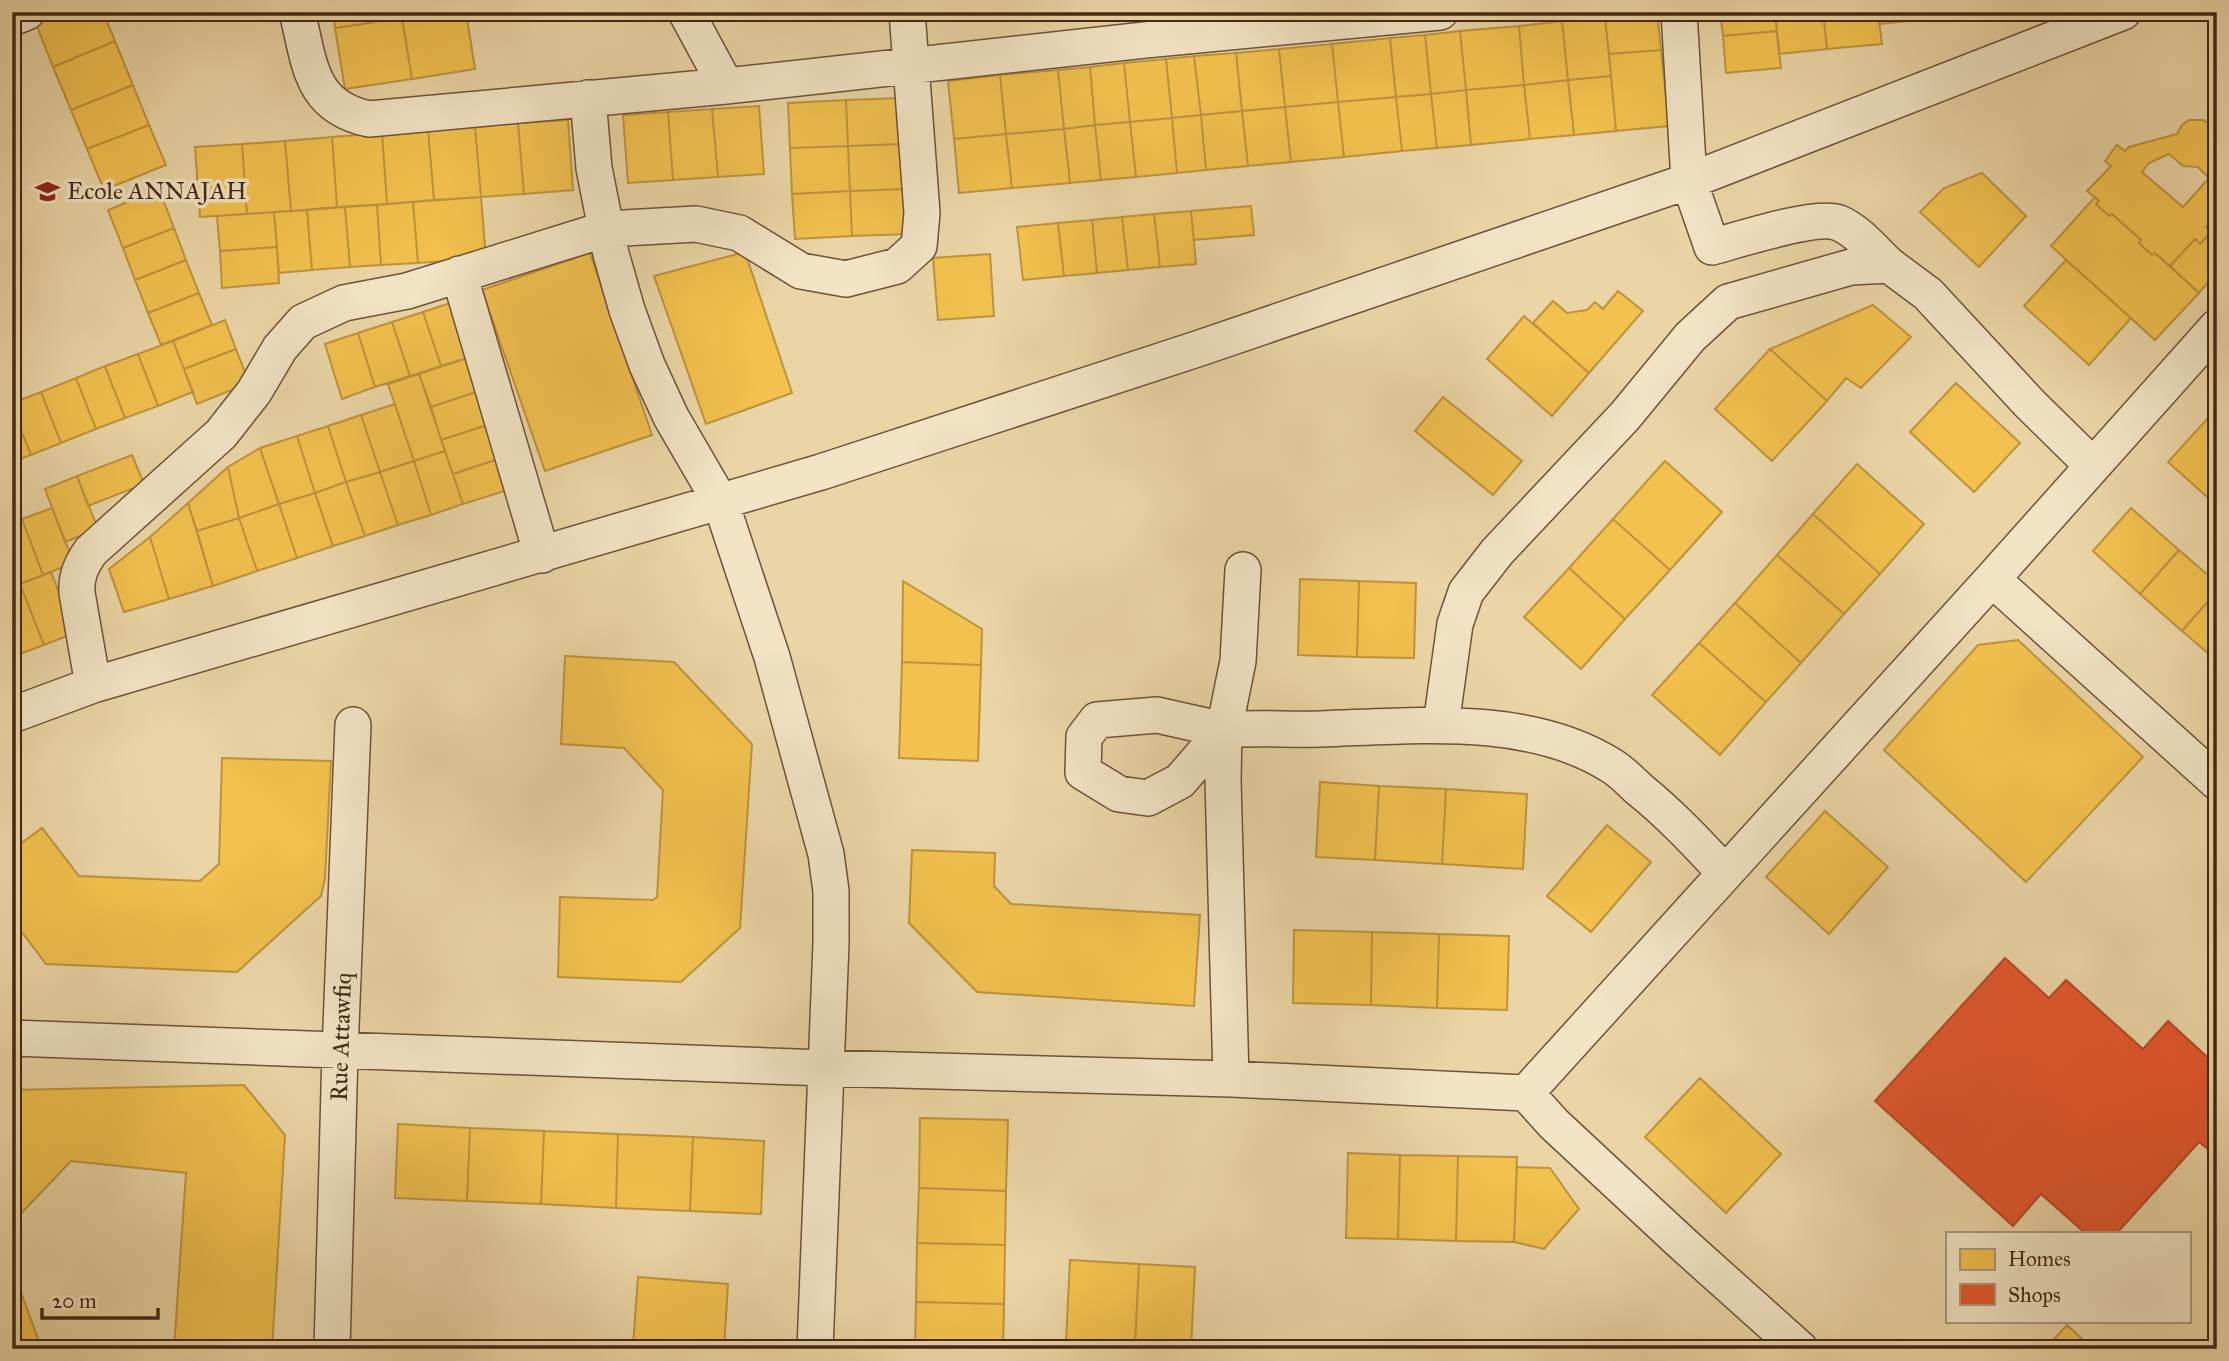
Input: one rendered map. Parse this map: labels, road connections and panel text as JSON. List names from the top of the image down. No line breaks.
{"streets":{"street":["Rue Attawfiq"]},"places":{"school or university":["Ecole ANNAJAH"]},"legend":["Homes","Shops"],"scale_bar":"20 m"}
